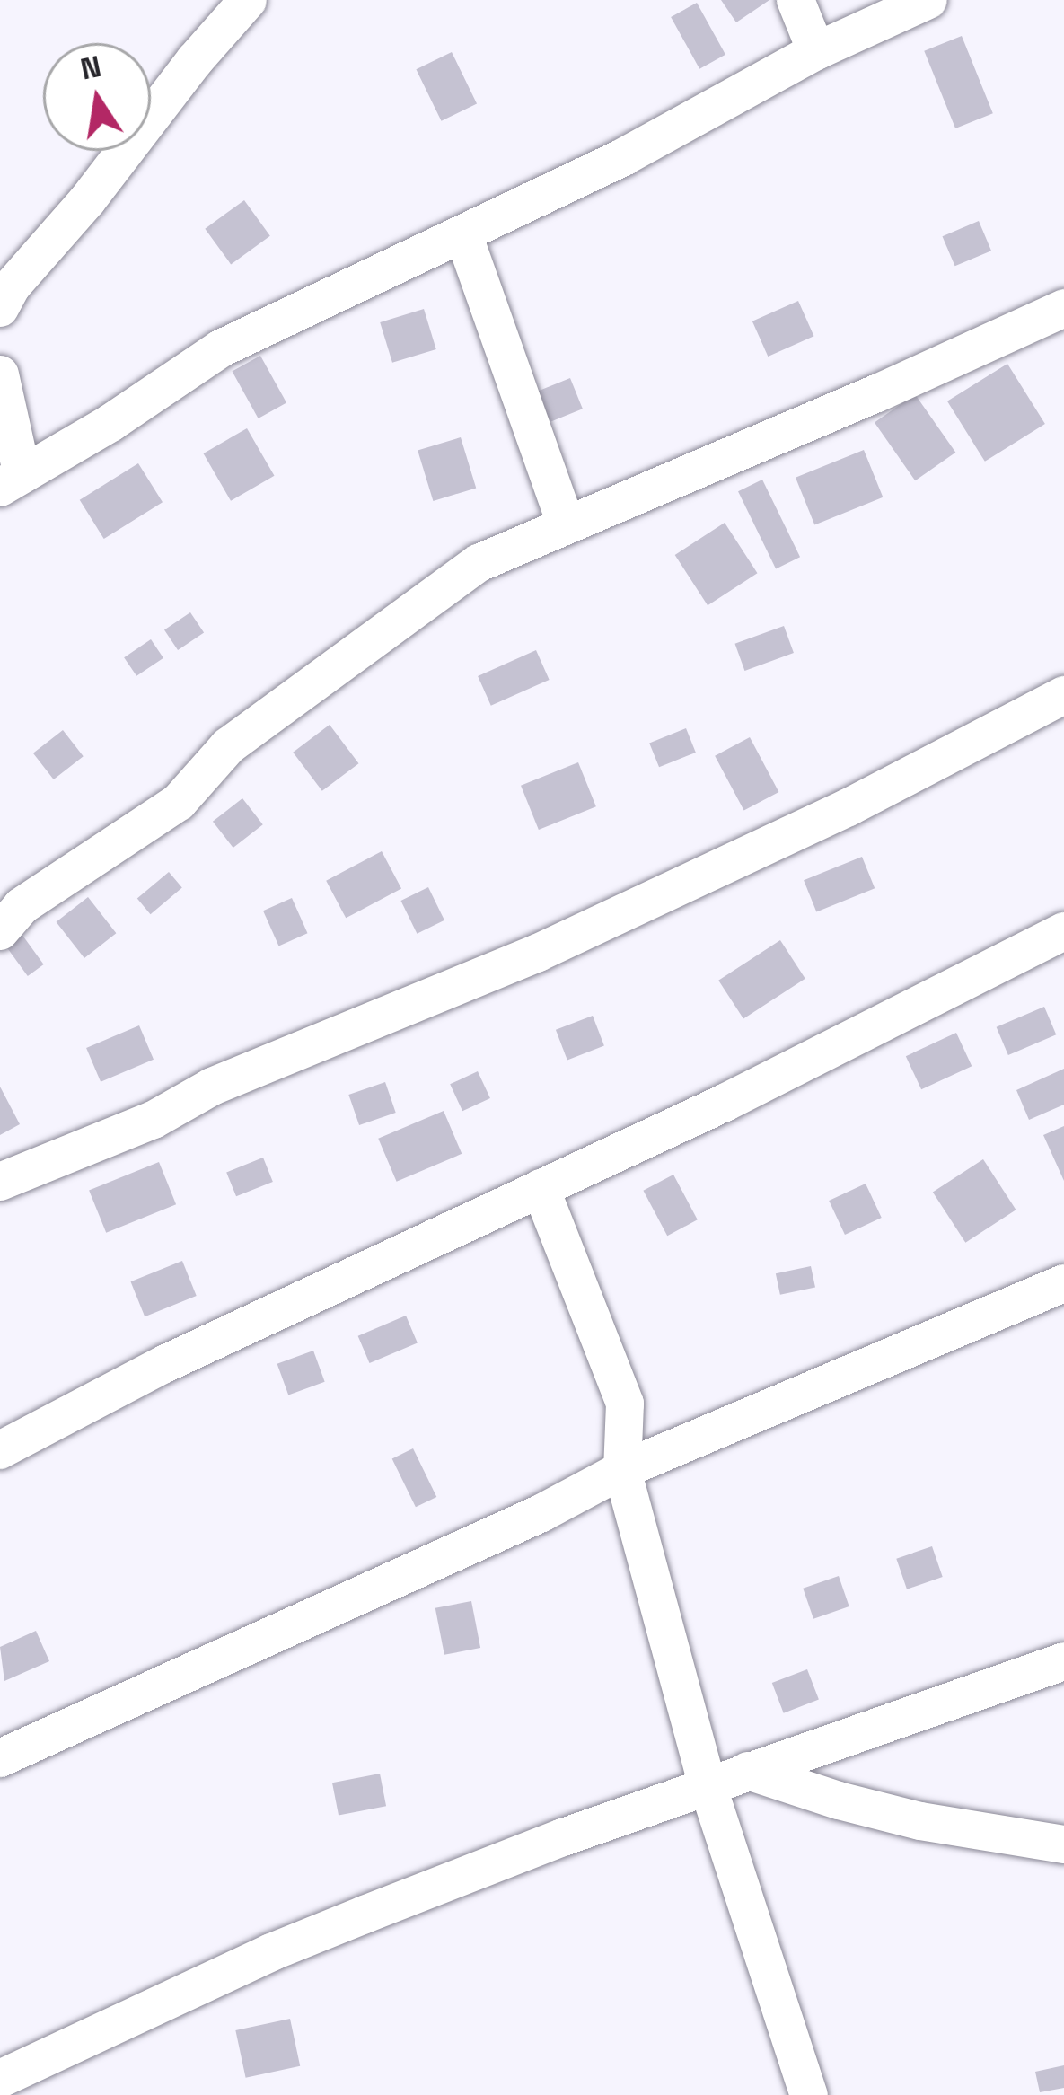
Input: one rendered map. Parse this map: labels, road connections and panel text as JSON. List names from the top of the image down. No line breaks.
{"north":"top"}
